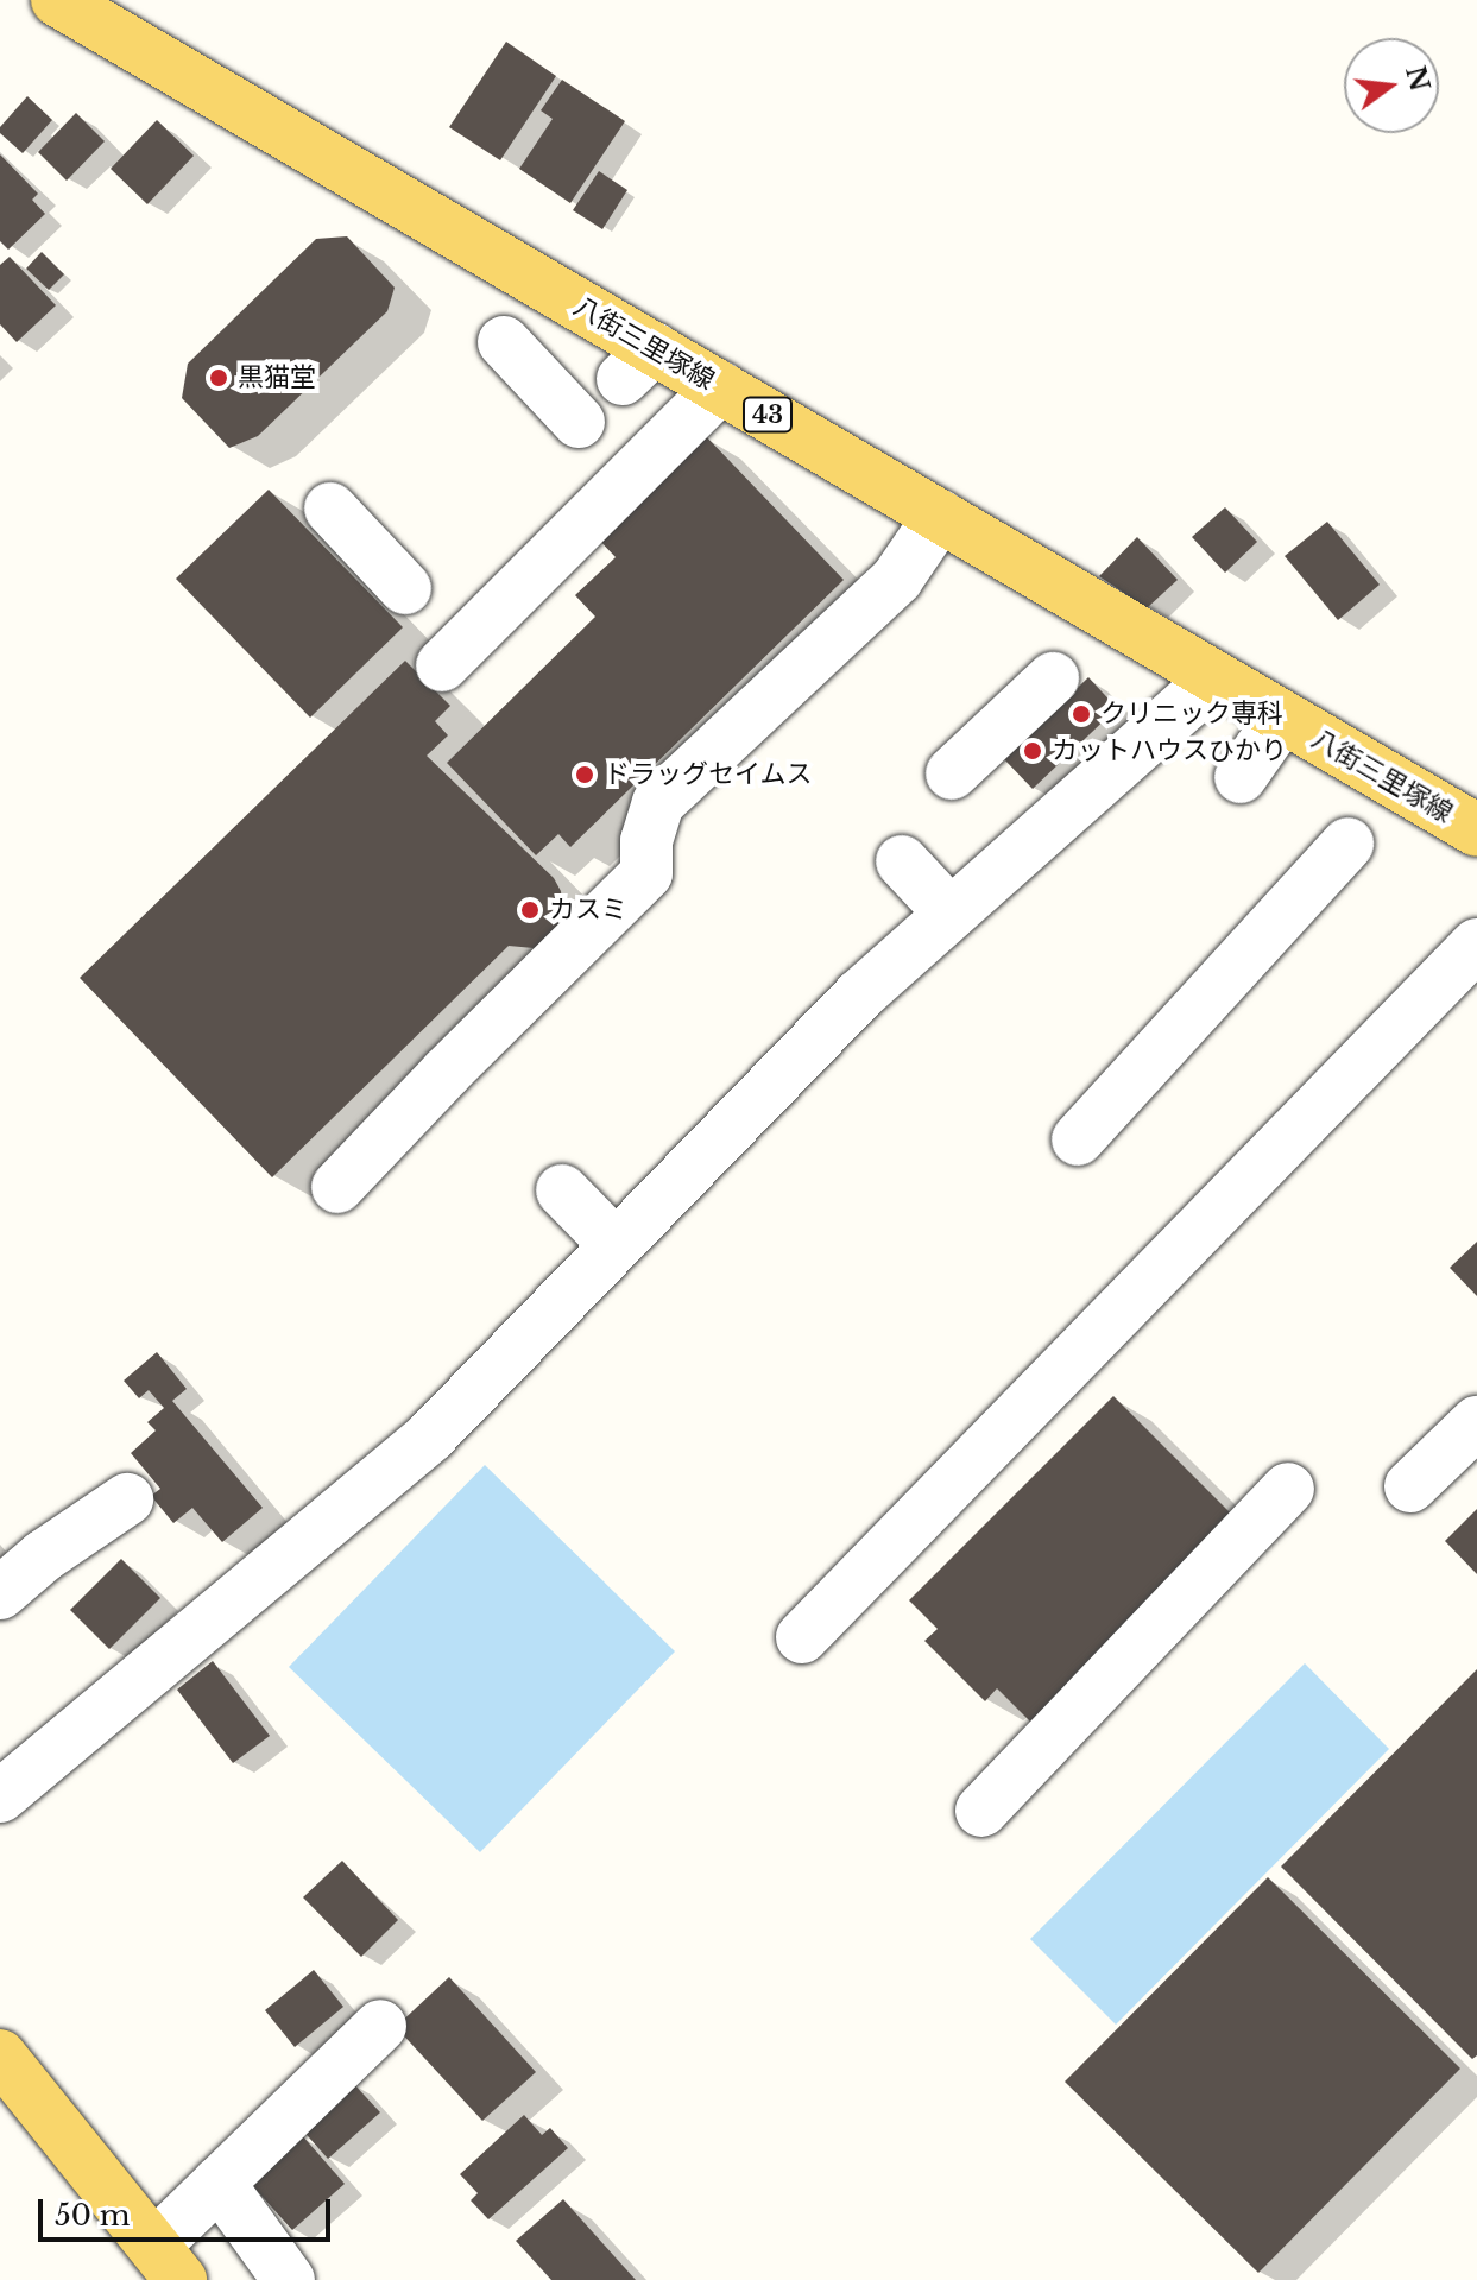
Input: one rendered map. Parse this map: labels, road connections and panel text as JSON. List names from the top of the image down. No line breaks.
{"streets":{"main road":["八街三里塚線","43"]},"places":["黒猫堂","クリニック専科","カットハウスひかり","ドラッグセイムス","カスミ"],"scale_bar":"50 m","north":"right"}
